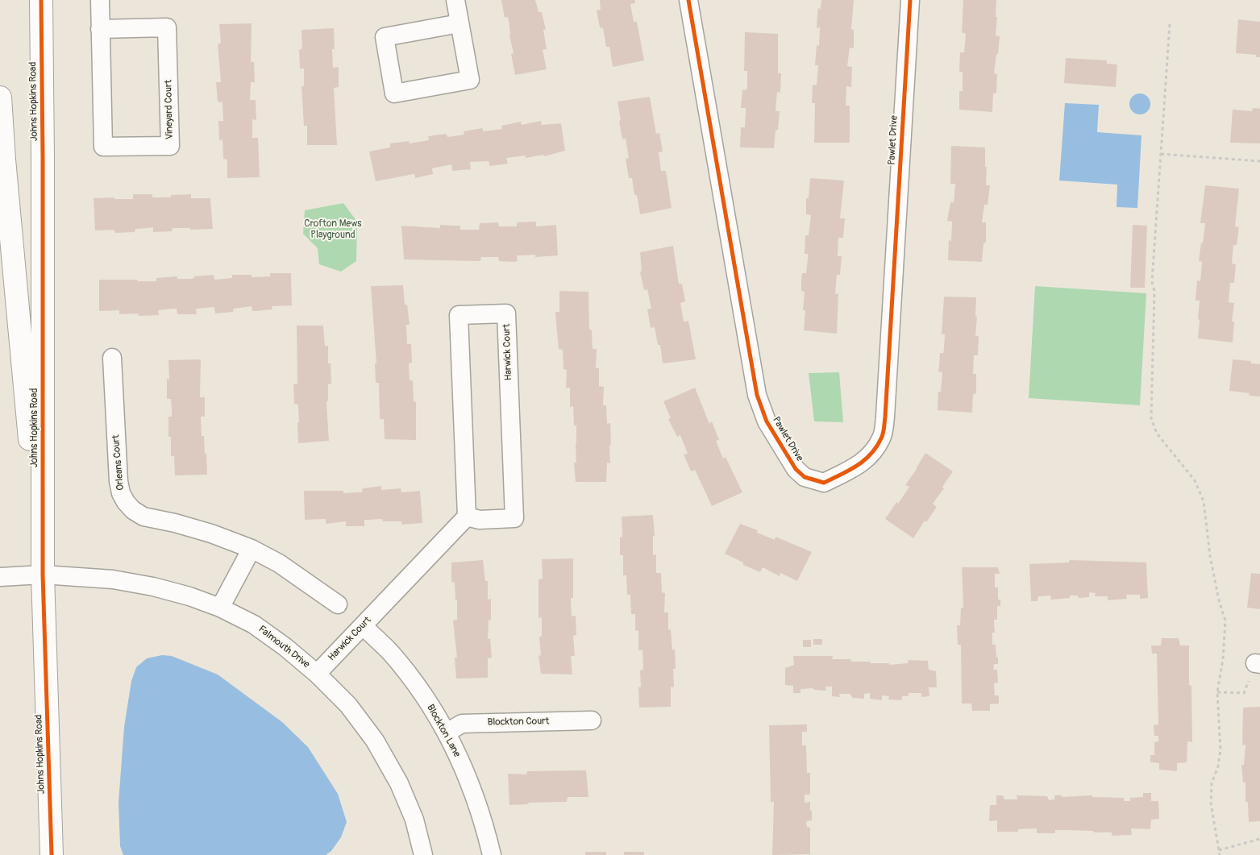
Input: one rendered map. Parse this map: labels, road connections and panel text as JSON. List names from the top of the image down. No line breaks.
{"streets":{"street":["Johns Hopkins Road","Vineyard Court","Pawlet Drive","Harwick Court","Orleans Court","Falmouth Drive","Blockton Court","Blockton Lane"]},"crossings":[["Johns Hopkins Road","Falmouth Drive"],["Harwick Court","Falmouth Drive"],["Harwick Court","Blockton Lane"],["Blockton Court","Blockton Lane"]],"parks":["Crofton Mews Playground"]}
